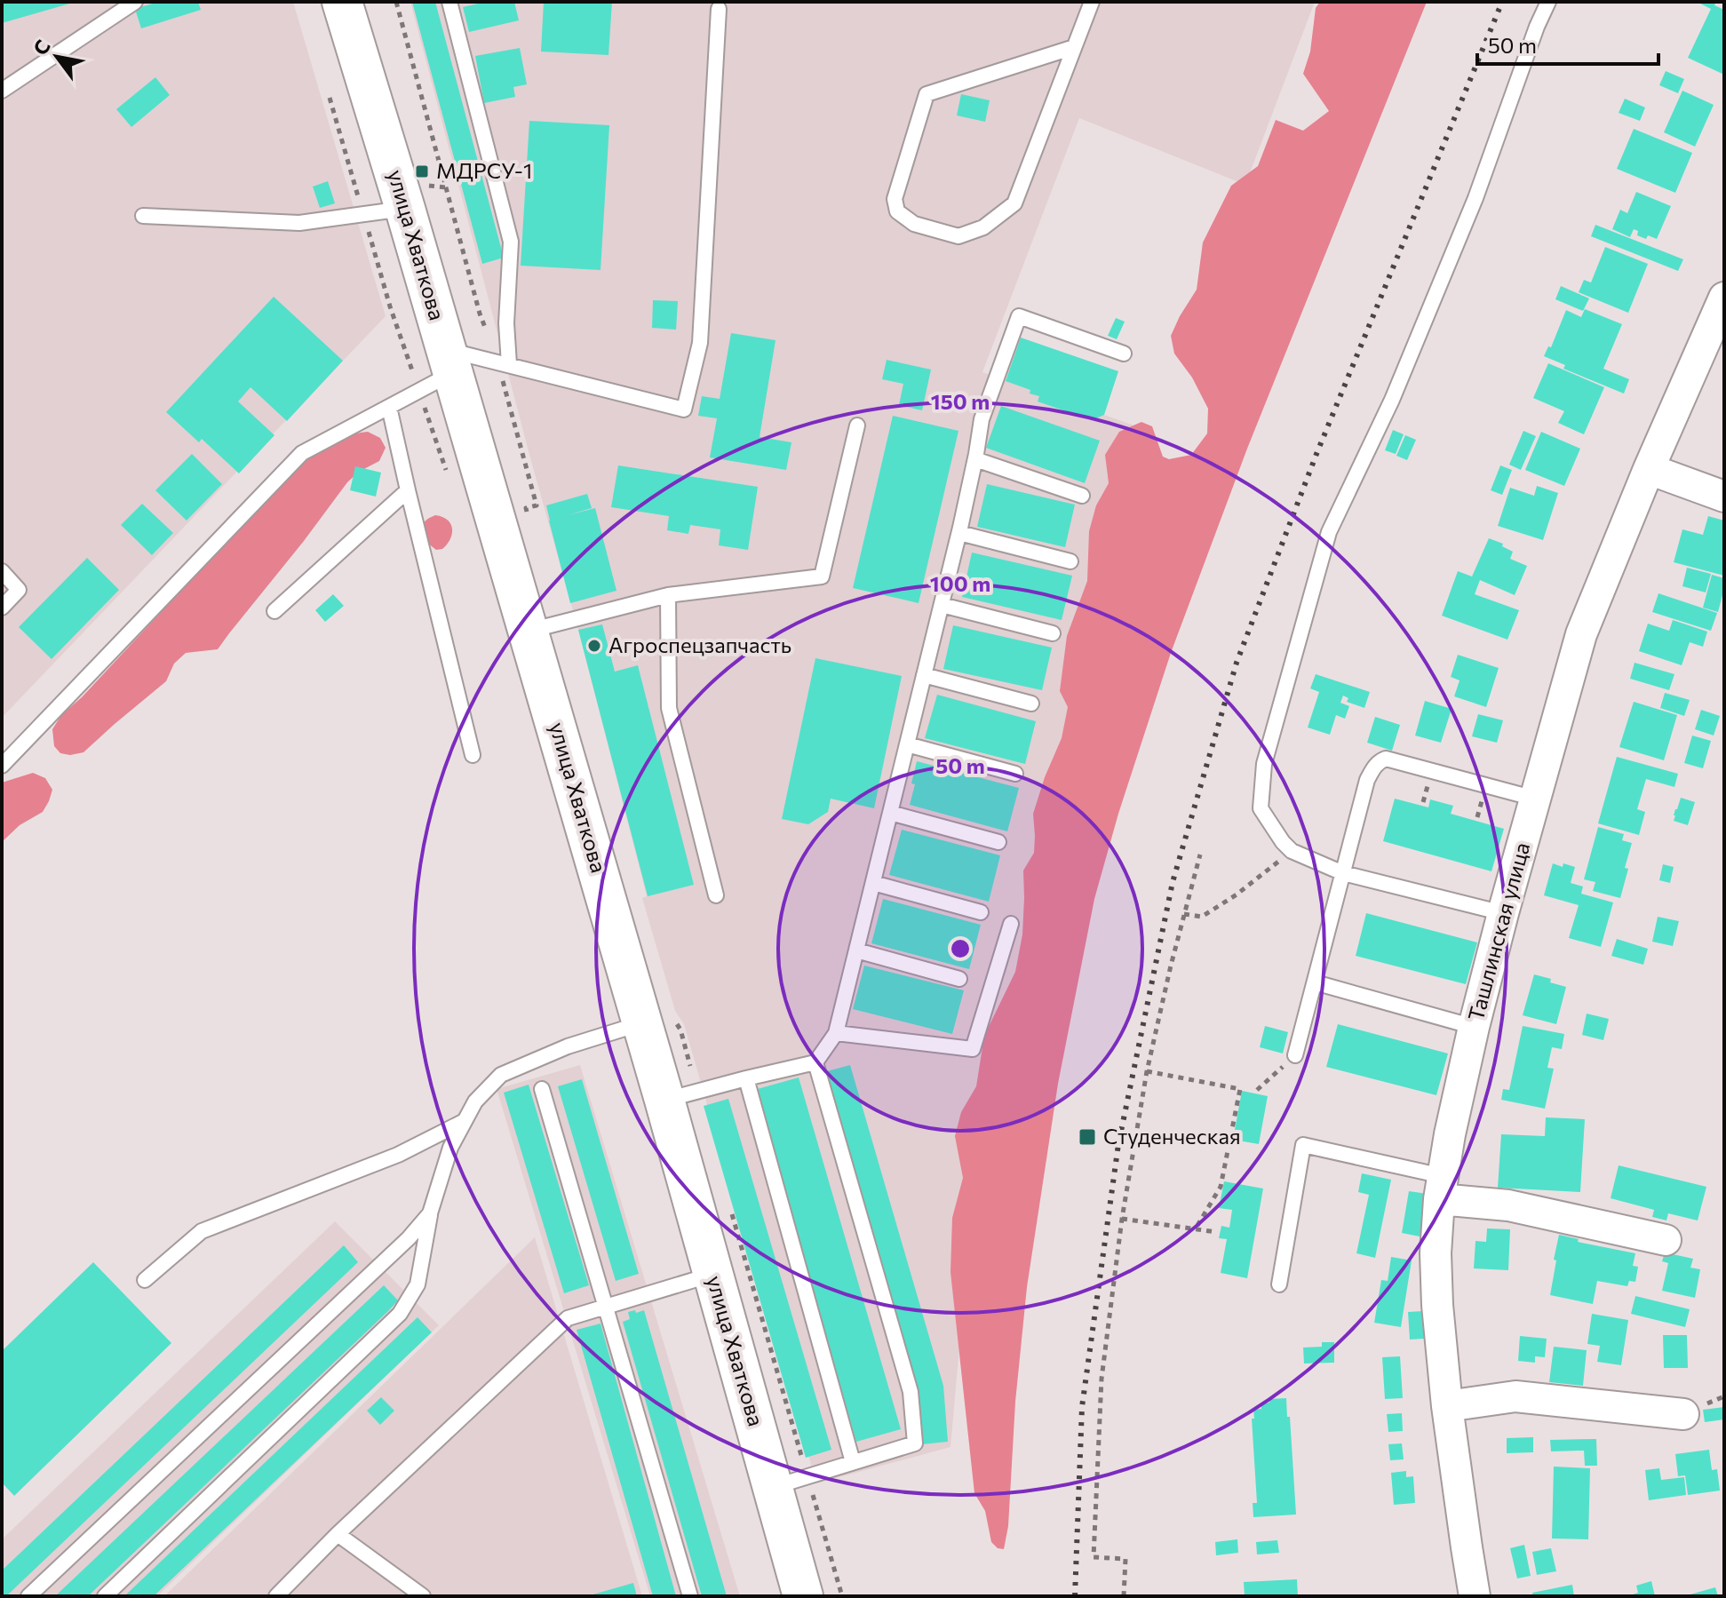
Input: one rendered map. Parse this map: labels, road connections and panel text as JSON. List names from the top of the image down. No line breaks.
{"streets":{"main road":["улица Хваткова"],"street":["Ташлинская улица"]},"places":{"transit":["МДРСУ-1","Студенческая"],"other":["Агроспецзапчасть"]},"scale_bar":"50 m","north":"top left","rings":["150 m","100 m","50 m"]}
